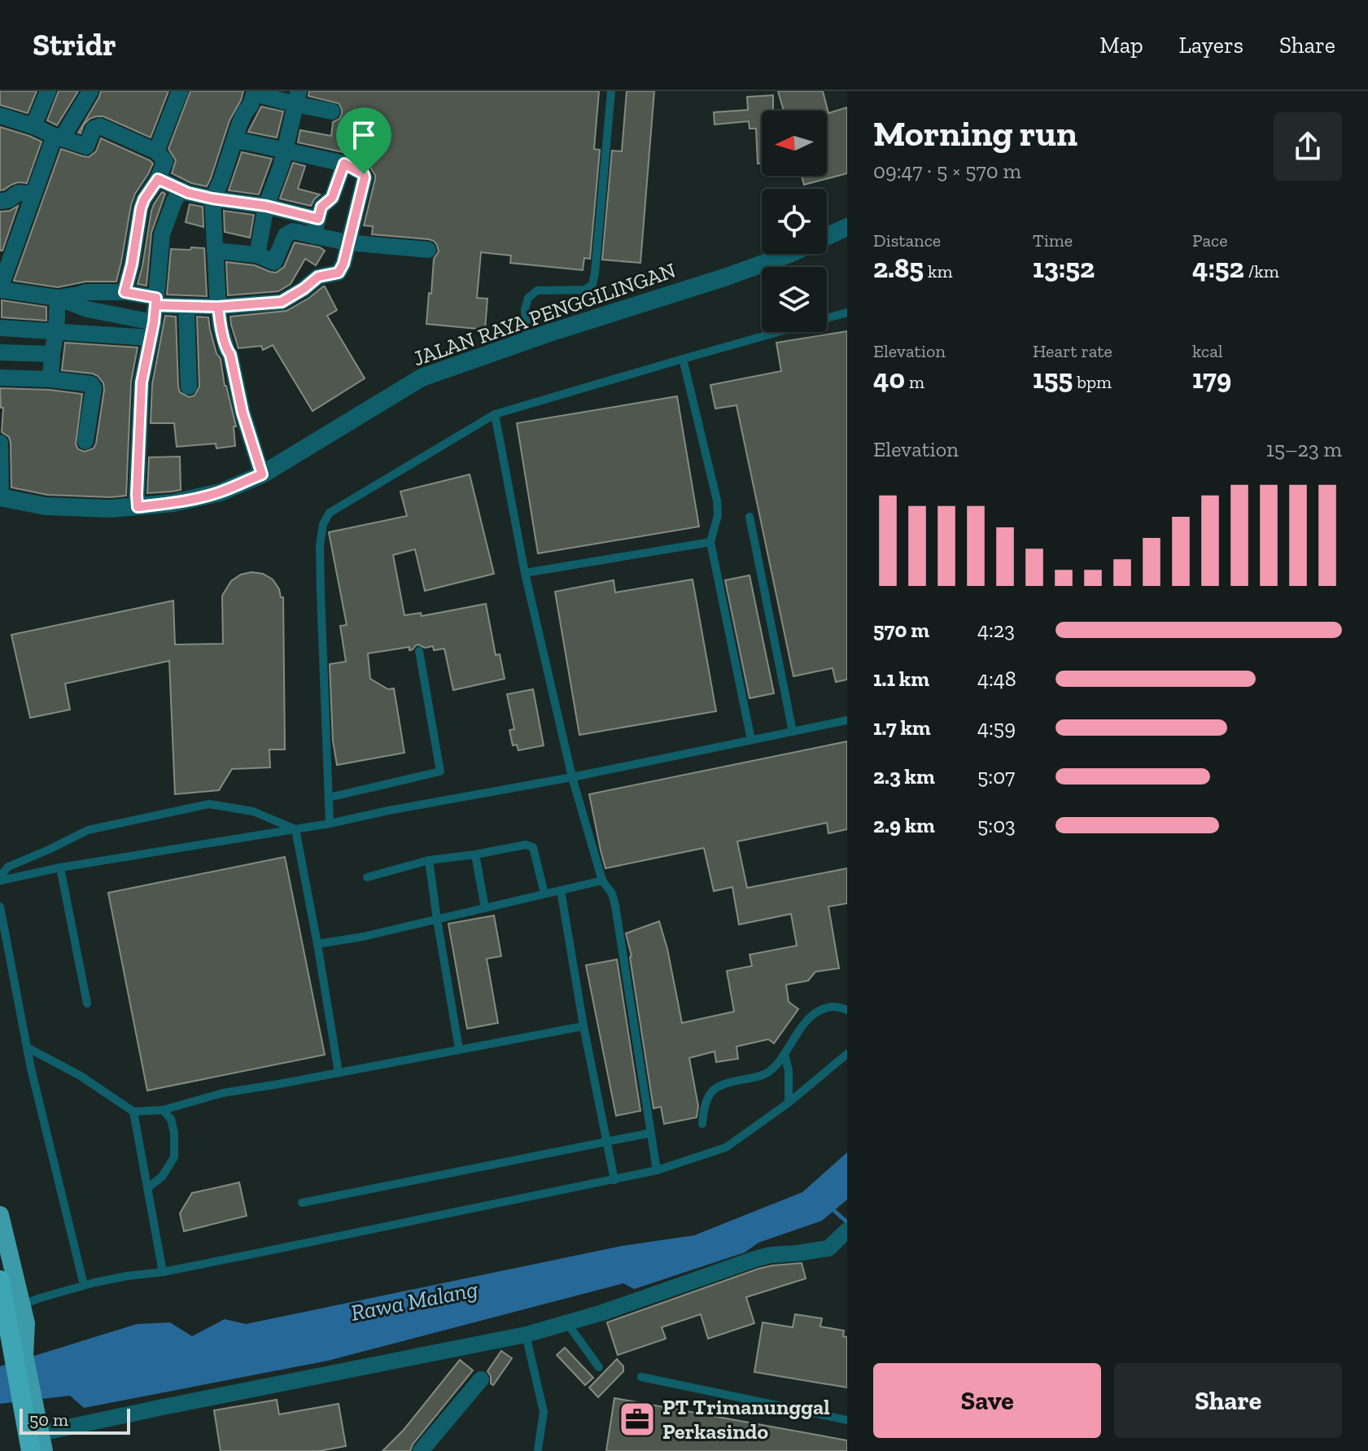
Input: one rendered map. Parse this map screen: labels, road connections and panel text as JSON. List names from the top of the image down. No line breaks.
{"streets":{"street":["JALAN RAYA PENGGILINGAN"]},"water":["Rawa Malang"],"places":{"office":["PT Trimanunggal Perkasindo"]},"scale_bar":"50 m","north":"left","page":{"header":"Stridr","nav":["Map","Layers","Share"],"heading":["Morning run","09:47 · 5 × 570 m"],"stats":[["Distance","2.85 km"],["Time","13:52"],["Pace","4:52 /km"],["Elevation","40 m"],["Heart rate","155 bpm"],["kcal","179"]],"chart":["Elevation","15–23 m"],"list":[{"name":"570 m","note":"4:23"},{"name":"1.1 km","note":"4:48"},{"name":"1.7 km","note":"4:59"},{"name":"2.3 km","note":"5:07"},{"name":"2.9 km","note":"5:03"}],"buttons":["Save","Share"],"scale":"50 m"}}
